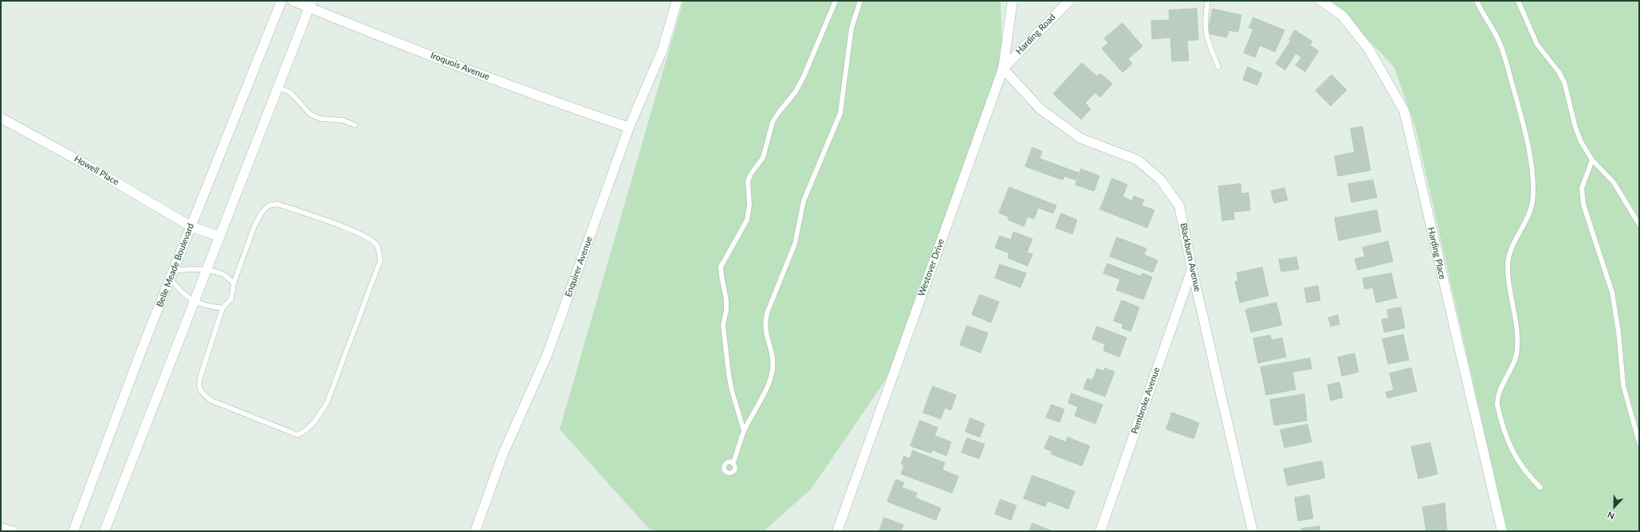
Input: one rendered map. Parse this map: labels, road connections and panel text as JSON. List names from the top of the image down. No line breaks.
{"streets":{"street":["Harding Road","Iroquois Avenue","Howell Place","Harding Place","Blackburn Avenue","Belle Meade Boulevard","Enquirer Avenue","Westover Drive","Pembroke Avenue"]},"crossings":[["Harding Road","Blackburn Avenue"],["Harding Road","Westover Drive"],["Iroquois Avenue","Enquirer Avenue"],["Howell Place","Belle Meade Boulevard"],["Blackburn Avenue","Westover Drive"],["Blackburn Avenue","Pembroke Avenue"]],"north":"bottom"}
